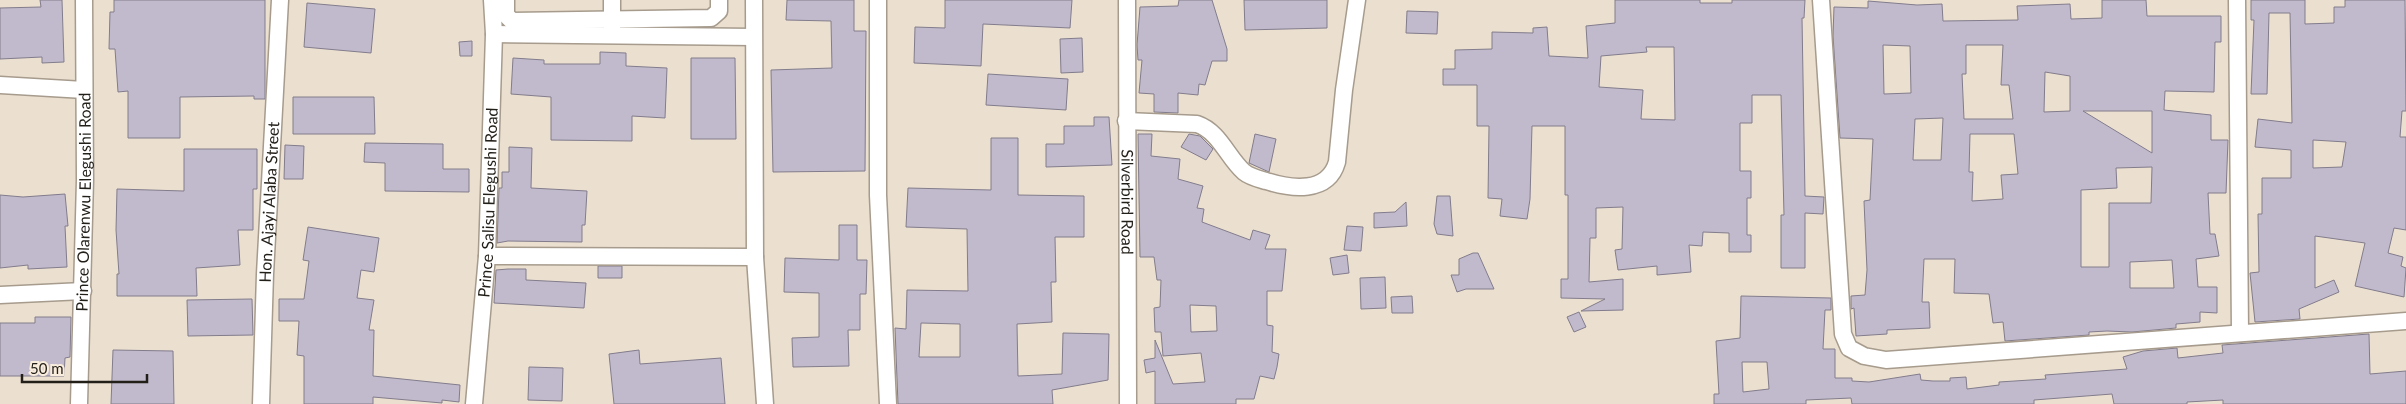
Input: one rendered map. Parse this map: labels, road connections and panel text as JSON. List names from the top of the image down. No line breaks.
{"streets":{"street":["Prince Olarenwu Elegushi Road","Hon. Ajayi Alaba Street","Prince Salisu Elegushi Road","Silverbird Road"]},"scale_bar":"50 m"}
